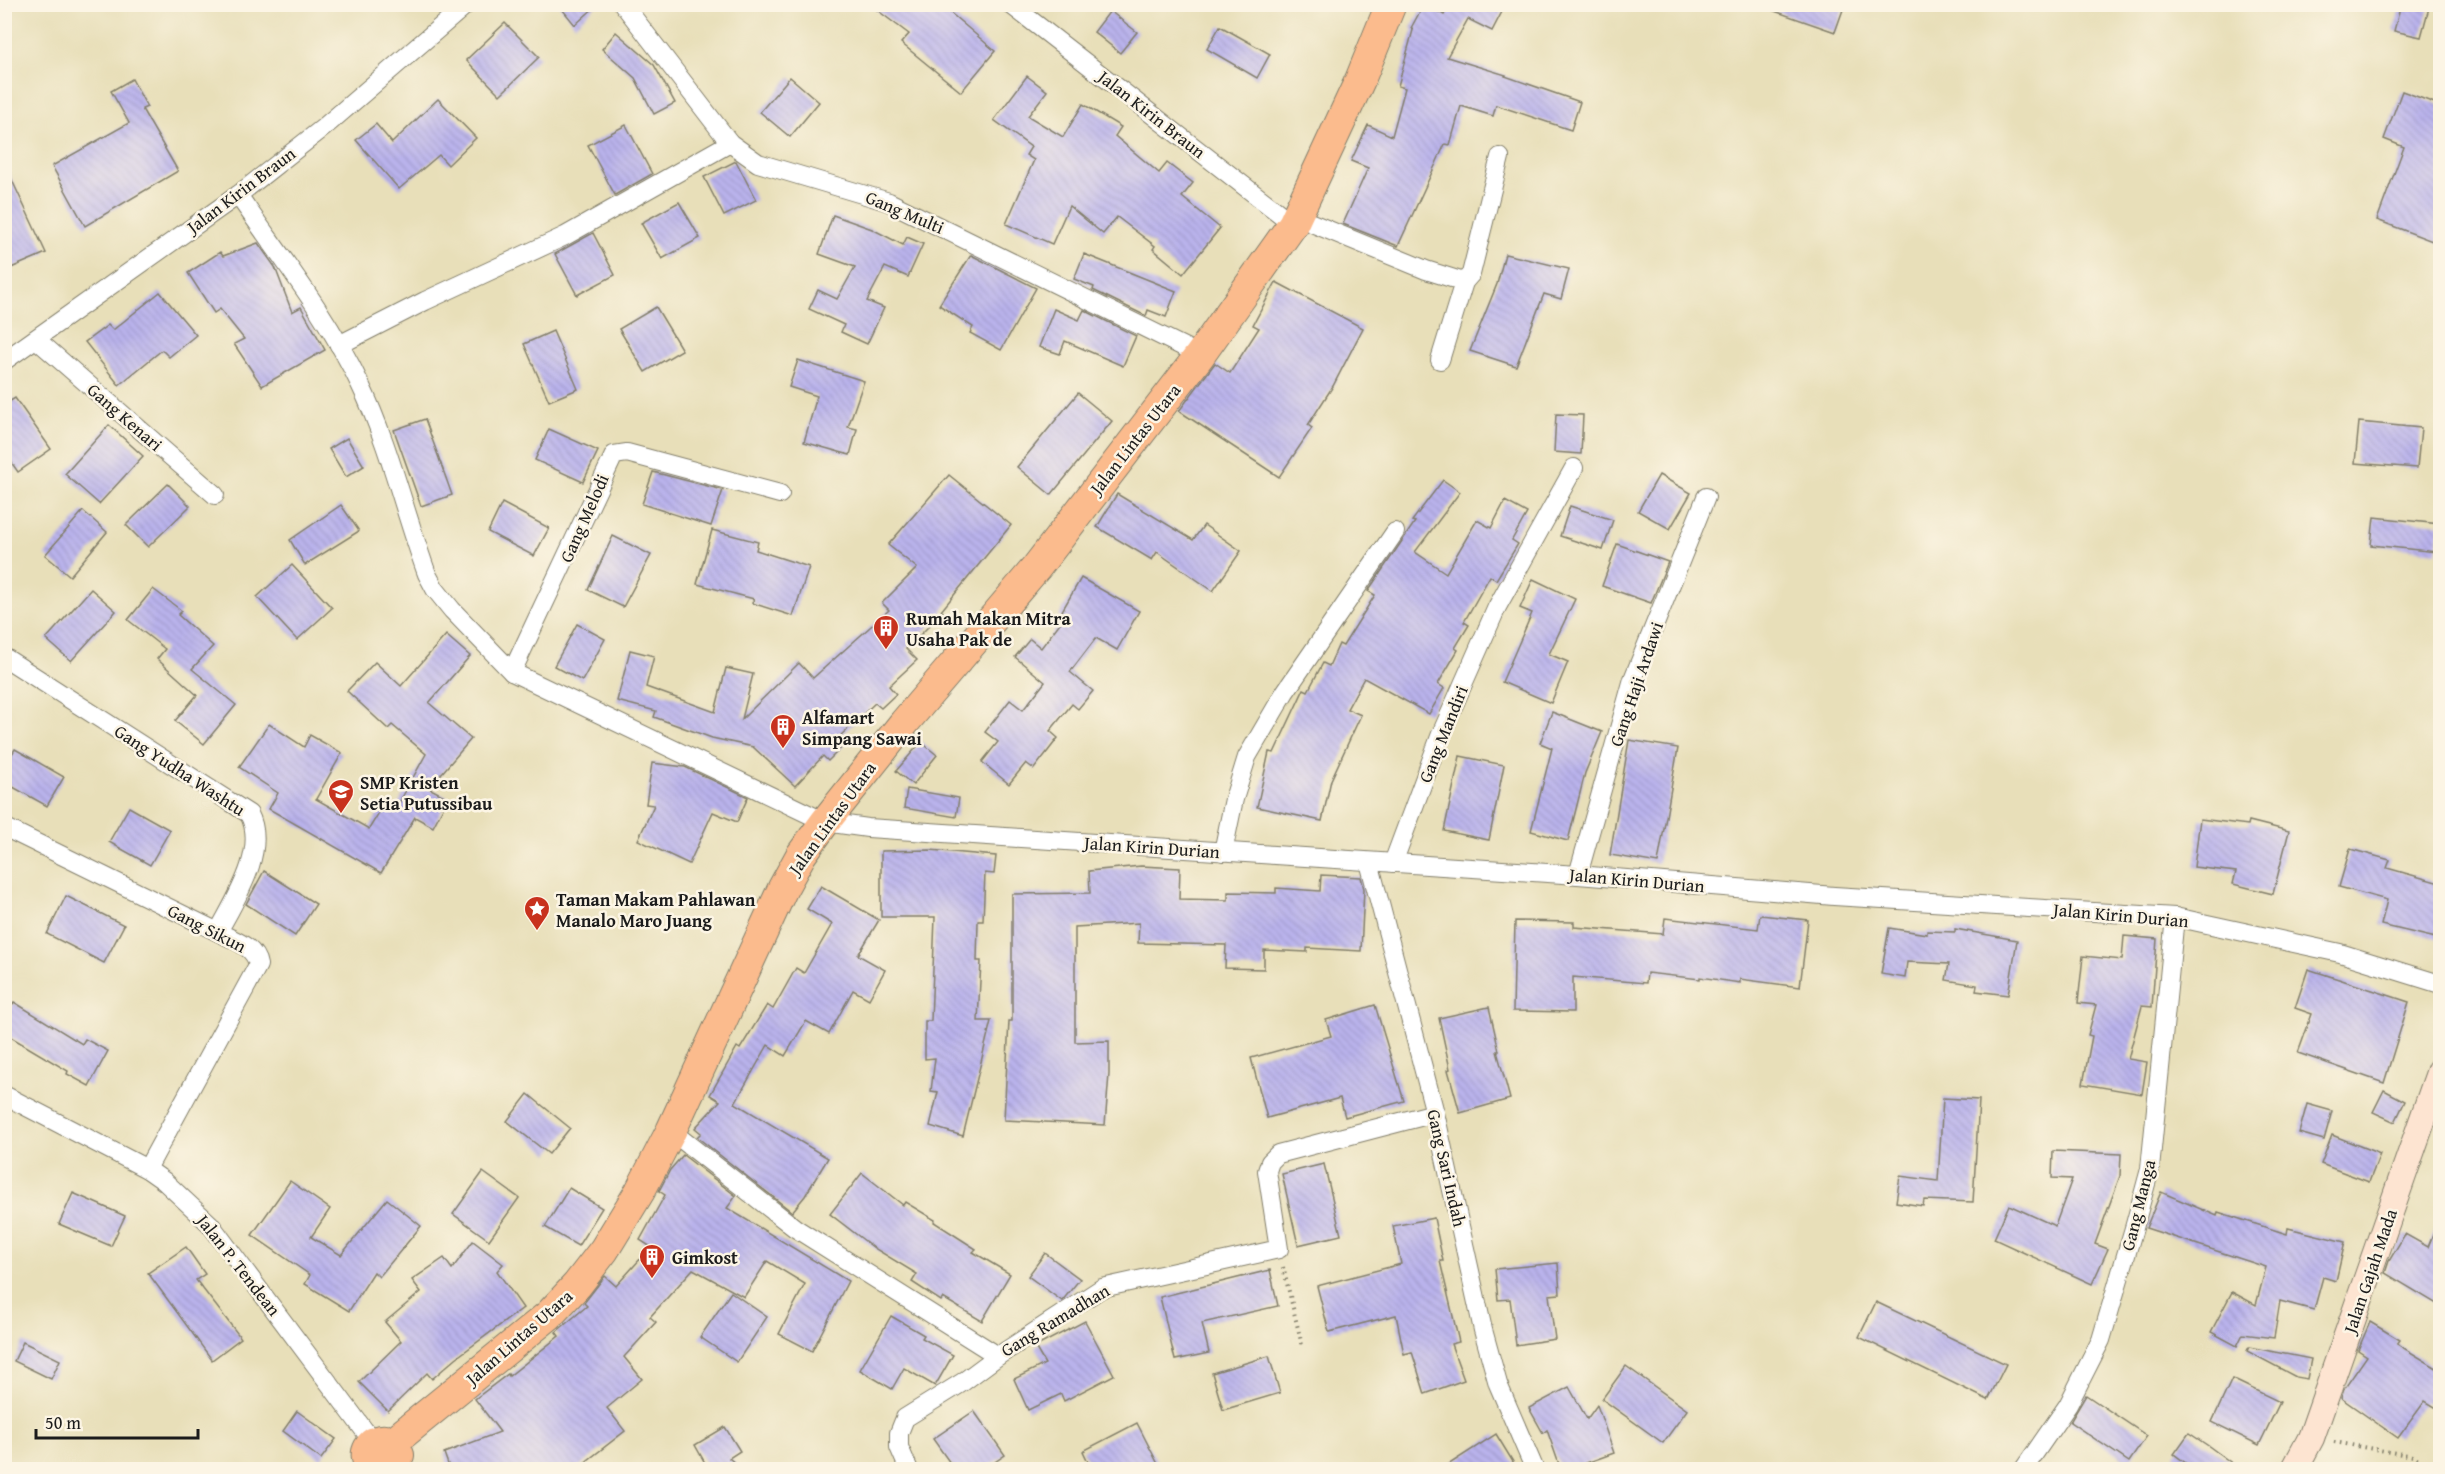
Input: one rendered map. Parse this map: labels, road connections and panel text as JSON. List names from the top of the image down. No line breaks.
{"streets":{"highway":["Jalan Lintas Utara"],"main road":["Jalan Gajah Mada"],"street":["Jalan Kirin Braun","Gang Multi","Gang Kenari","Gang Melodi","Gang Haji Ardawi","Gang Mandiri","Gang Yudha Washtu","Jalan Kirin Durian","Gang Sikun","Gang Sari Indah","Gang Manga","Jalan P. Tendean","Gang Ramadhan"]},"crossings":[["Jalan Kirin Braun","Gang Kenari"],["Jalan Kirin Braun","Jalan Lintas Utara"],["Gang Multi","Jalan Lintas Utara"],["Jalan Lintas Utara","Jalan Kirin Durian"],["Jalan Lintas Utara","Jalan P. Tendean"],["Jalan Lintas Utara","Gang Ramadhan"],["Gang Haji Ardawi","Jalan Kirin Durian"],["Gang Mandiri","Jalan Kirin Durian"],["Gang Yudha Washtu","Gang Sikun"],["Jalan Kirin Durian","Gang Sari Indah"],["Jalan Kirin Durian","Gang Manga"],["Gang Sikun","Jalan P. Tendean"]],"places":{"building":["Rumah Makan Mitra Usaha Pak de","Alfamart Simpang Sawai","Gimkost"],"school or university":["SMP Kristen Setia Putussibau"],"place":["Taman Makam Pahlawan Manalo Maro Juang"]},"scale_bar":"50 m"}
